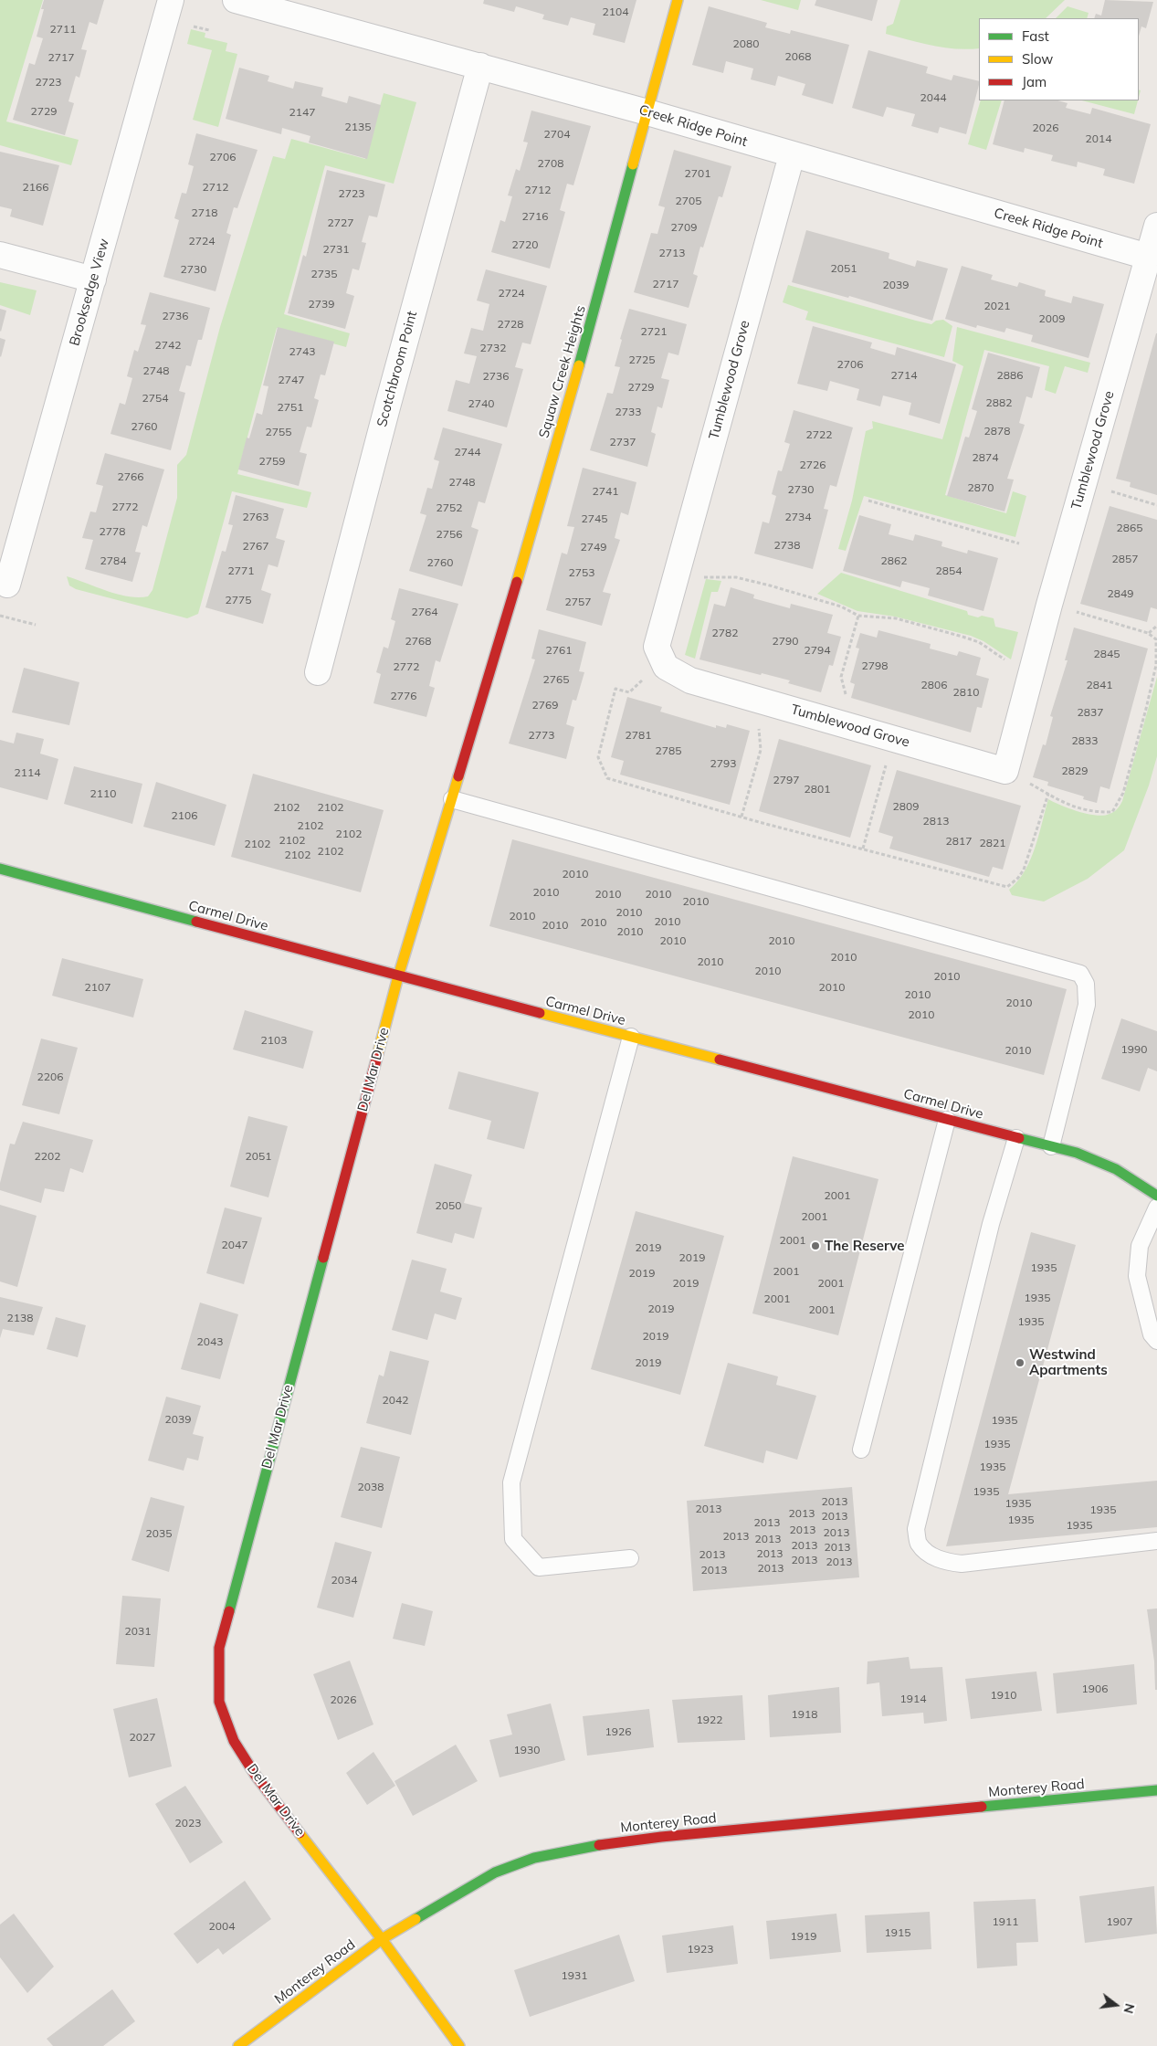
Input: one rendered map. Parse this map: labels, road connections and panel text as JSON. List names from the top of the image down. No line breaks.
{"streets":{"street":["Creek Ridge Point","Brooksedge View","Scotchbroom Point","Squaw Creek Heights","Tumblewood Grove","Carmel Drive","Del Mar Drive","Monterey Road"]},"crossings":[["Creek Ridge Point","Scotchbroom Point"],["Creek Ridge Point","Squaw Creek Heights"],["Creek Ridge Point","Tumblewood Grove"],["Squaw Creek Heights","Del Mar Drive"],["Carmel Drive","Del Mar Drive"],["Del Mar Drive","Monterey Road"]],"places":["The Reserve","Westwind Apartments"],"house_numbers":["2104","2711","2080","2068","2717","2723","2044","2729","2147","2135","2026","2704","2014","2706","2708","2701","2166","2712","2712","2723","2705","2718","2716","2727","2709","2724","2720","2731","2713","2051","2730","2735","2717","2039","2724","2739","2021","2736","2009","2728","2721","2742","2732","2743","2725","2706","2748","2714","2886","2736","2747","2729","2754","2882","2740","2751","2733","2760","2878","2755","2722","2737","2744","2874","2759","2726","2766","2748","2870","2730","2741","2772","2752","2763","2734","2745","2865","2778","2756","2738","2767","2749","2857","2784","2862","2760","2771","2854","2753","2849","2775","2757","2764","2782","2768","2790","2761","2794","2845","2798","2772","2765","2806","2841","2810","2776","2769","2837","2773","2781","2833","2785","2793","2829","2114","2797","2801","2110","2809","2102","2102","2106","2813","2102","2102","2102","2817","2821","2102","2102","2102","2010","2010","2010","2010","2010","2010","2010","2010","2010","2010","2010","2010","2010","2010","2010","2010","2010","2107","2010","2010","2010","2010","2103","1990","2010","2206","2202","2051","2001","2050","2001","2001","2047","2019","2019","1935","2001","2019","2019","2001","1935","2001","2019","2001","2138","1935","2019","2043","2019","2042","2039","1935","1935","1935","2038","1935","2013","1935","2013","1935","2013","2013","1935","2013","1935","2013","2013","2035","2013","2013","2013","2013","2013","2013","2013","2013","2013","2013","2034","2031","1906","1910","1914","2026","1918","1922","1926","2027","1930","2023","1911","1907","2004","1915","1919","1923","1931"],"legend":["Fast","Slow","Jam"],"north":"right"}
